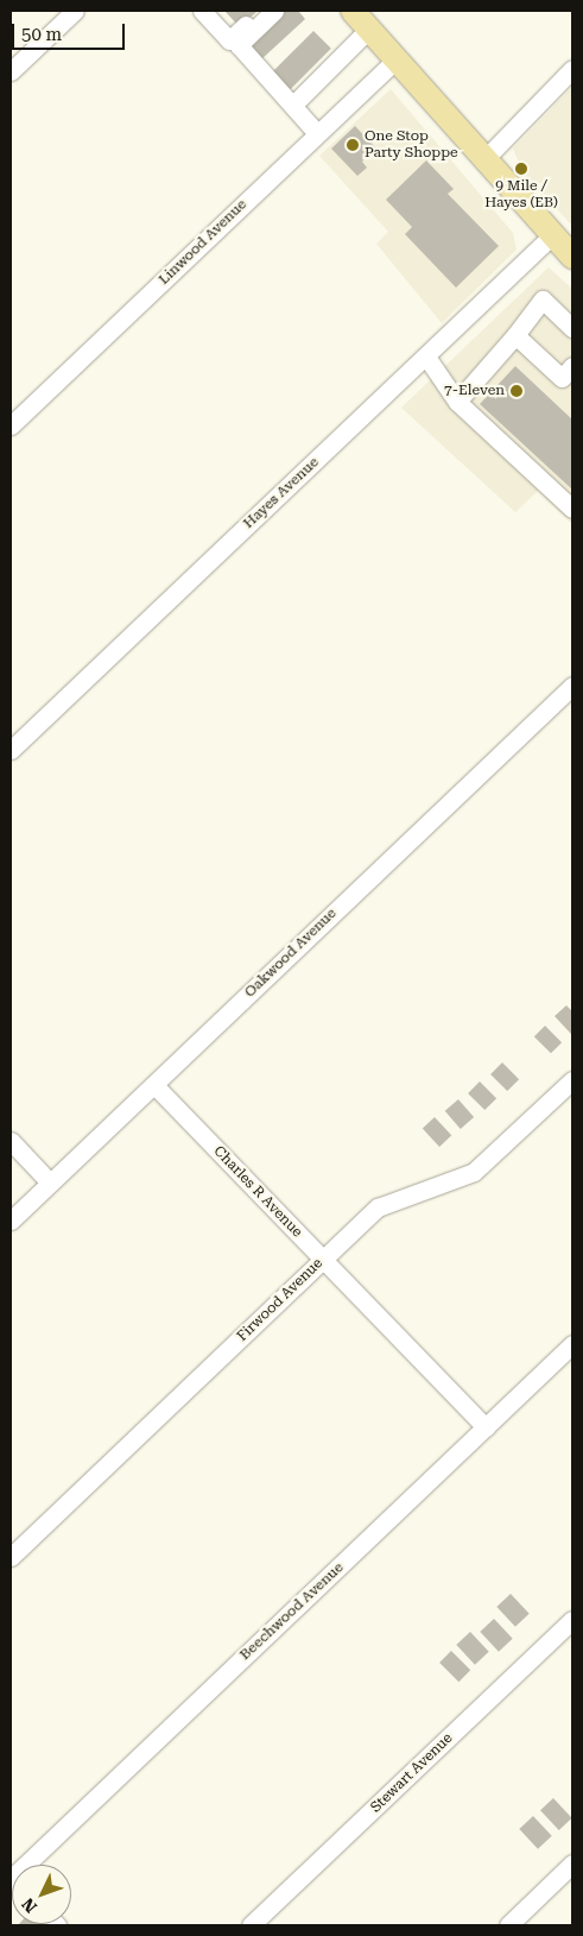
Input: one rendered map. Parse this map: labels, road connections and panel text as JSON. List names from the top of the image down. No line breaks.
{"streets":{"street":["Linwood Avenue","Hayes Avenue","Oakwood Avenue","Charles R Avenue","Firwood Avenue","Beechwood Avenue","Stewart Avenue"]},"crossings":[["Oakwood Avenue","Charles R Avenue"],["Charles R Avenue","Firwood Avenue"],["Charles R Avenue","Beechwood Avenue"]],"places":["One Stop Party Shoppe","9 Mile / Hayes (EB)","7-Eleven"],"scale_bar":"50 m","north":"bottom left"}
